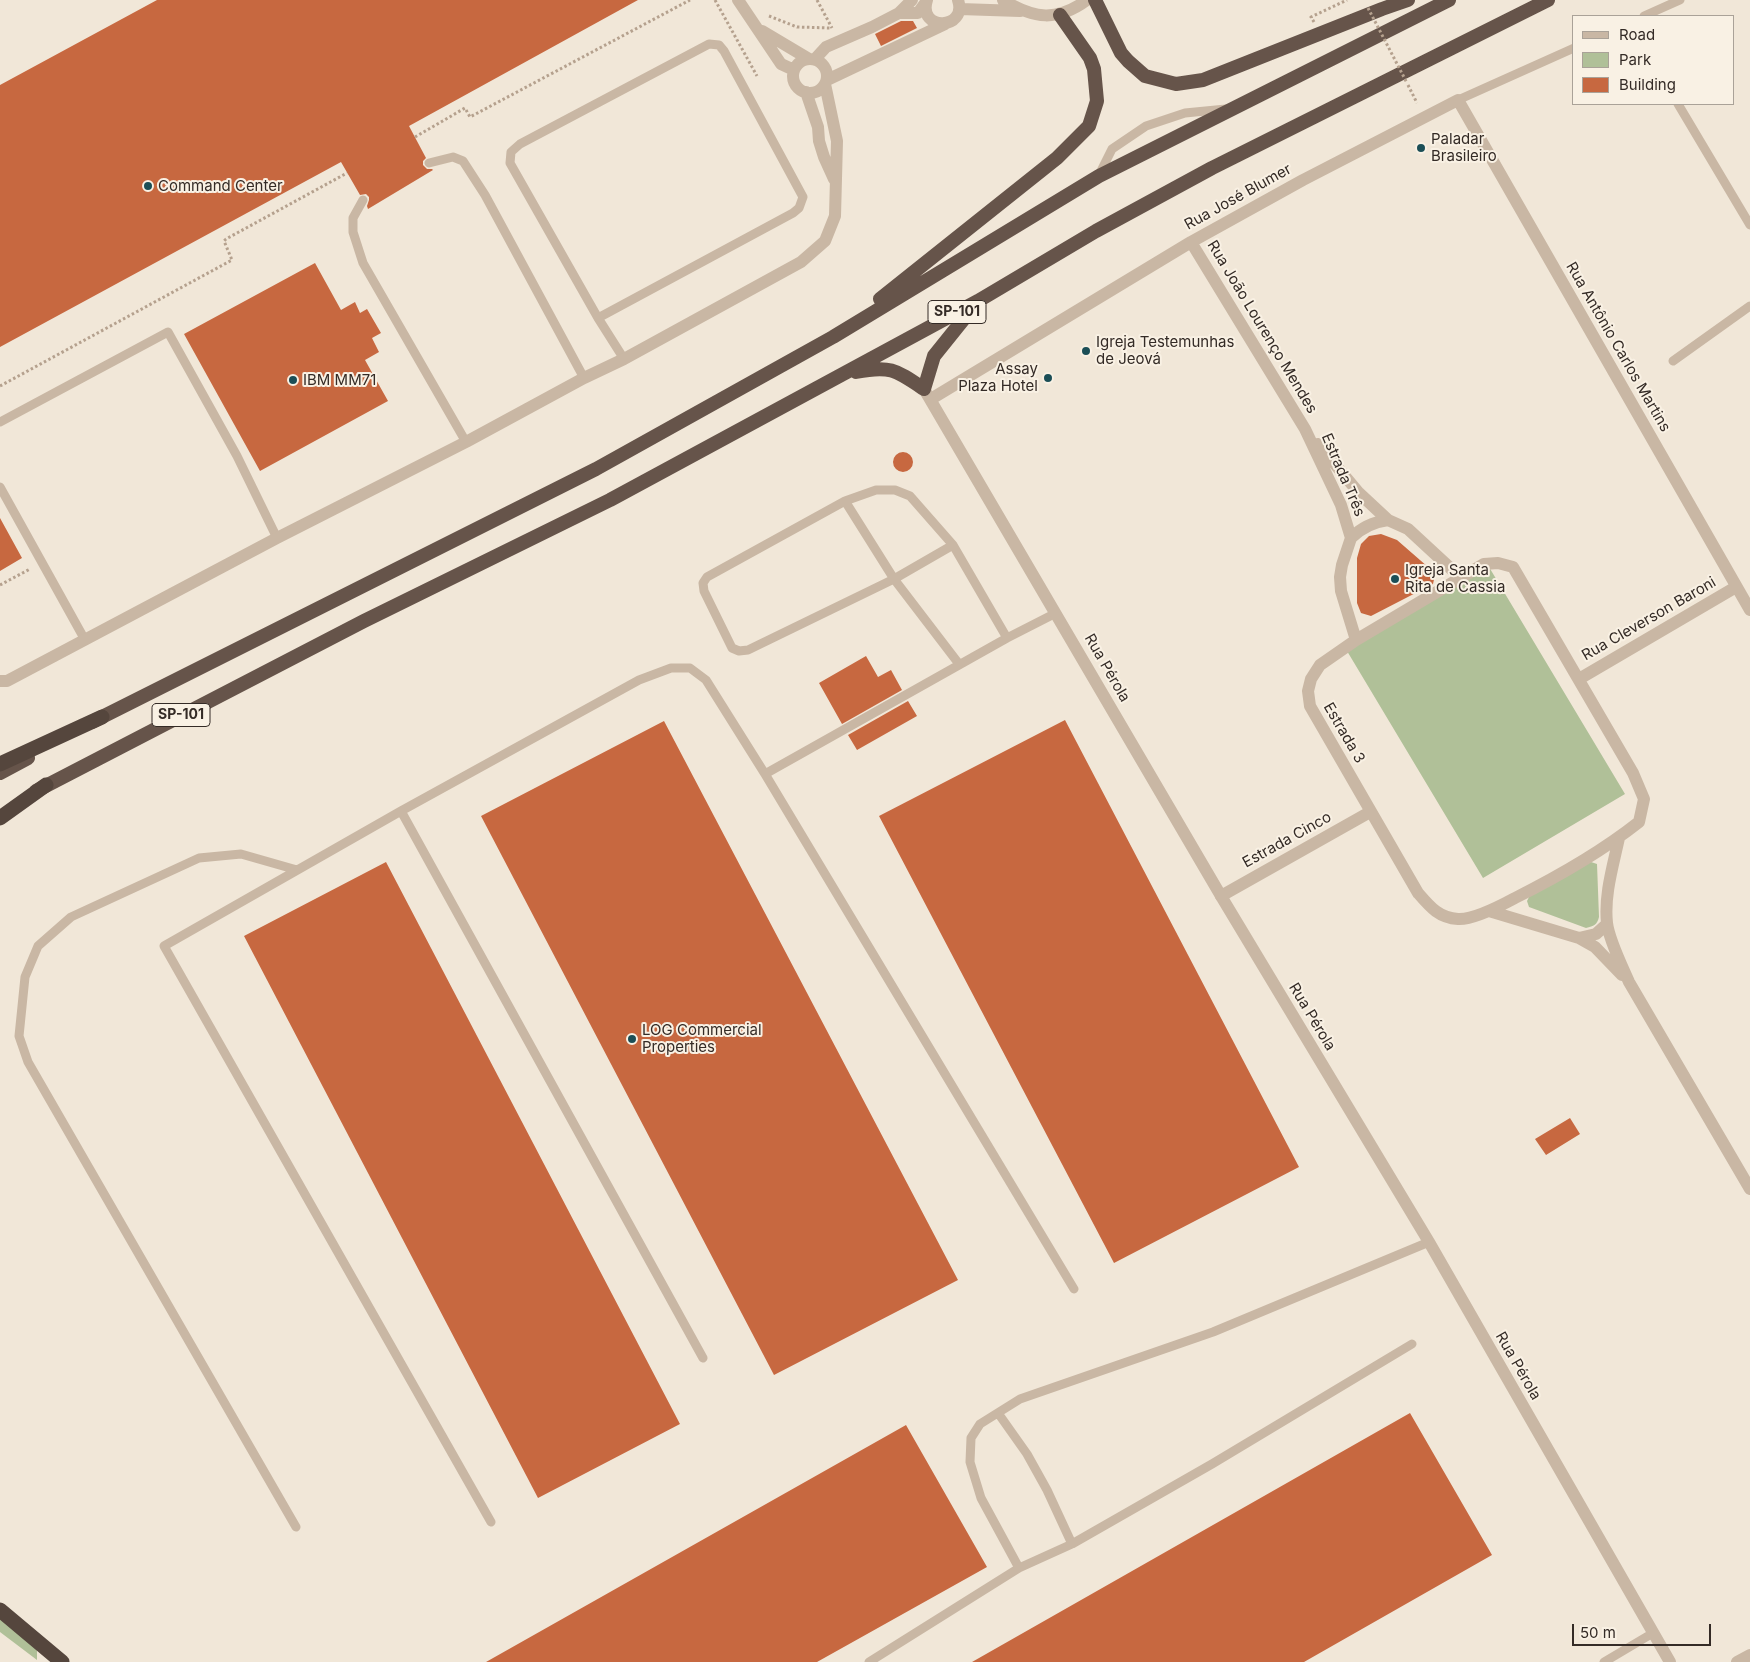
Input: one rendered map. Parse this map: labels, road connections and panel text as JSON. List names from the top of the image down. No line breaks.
{"streets":{"highway":["SP-101"],"street":["Rua José Blumer","Rua João Lourenço Mendes","Rua Antônio Carlos Martins","Estrada Três","Rua Cleverson Baroni","Rua Pérola","Estrada 3","Estrada Cinco"]},"crossings":[["Rua José Blumer","Rua João Lourenço Mendes"],["Rua José Blumer","Rua Antônio Carlos Martins"],["Rua José Blumer","Rua Pérola"],["Rua João Lourenço Mendes","Estrada Três"],["Rua Antônio Carlos Martins","Rua Cleverson Baroni"],["Estrada Três","Estrada 3"],["Rua Cleverson Baroni","Estrada 3"],["Rua Pérola","Estrada Cinco"],["Estrada 3","Estrada Cinco"]],"places":["Paladar Brasileiro","Command Center","Igreja Testemunhas de Jeová","Assay Plaza Hotel","IBM MM71","Igreja Santa Rita de Cassia","LOG Commercial Properties"],"legend":["Road","Park","Building"],"scale_bar":"50 m"}
